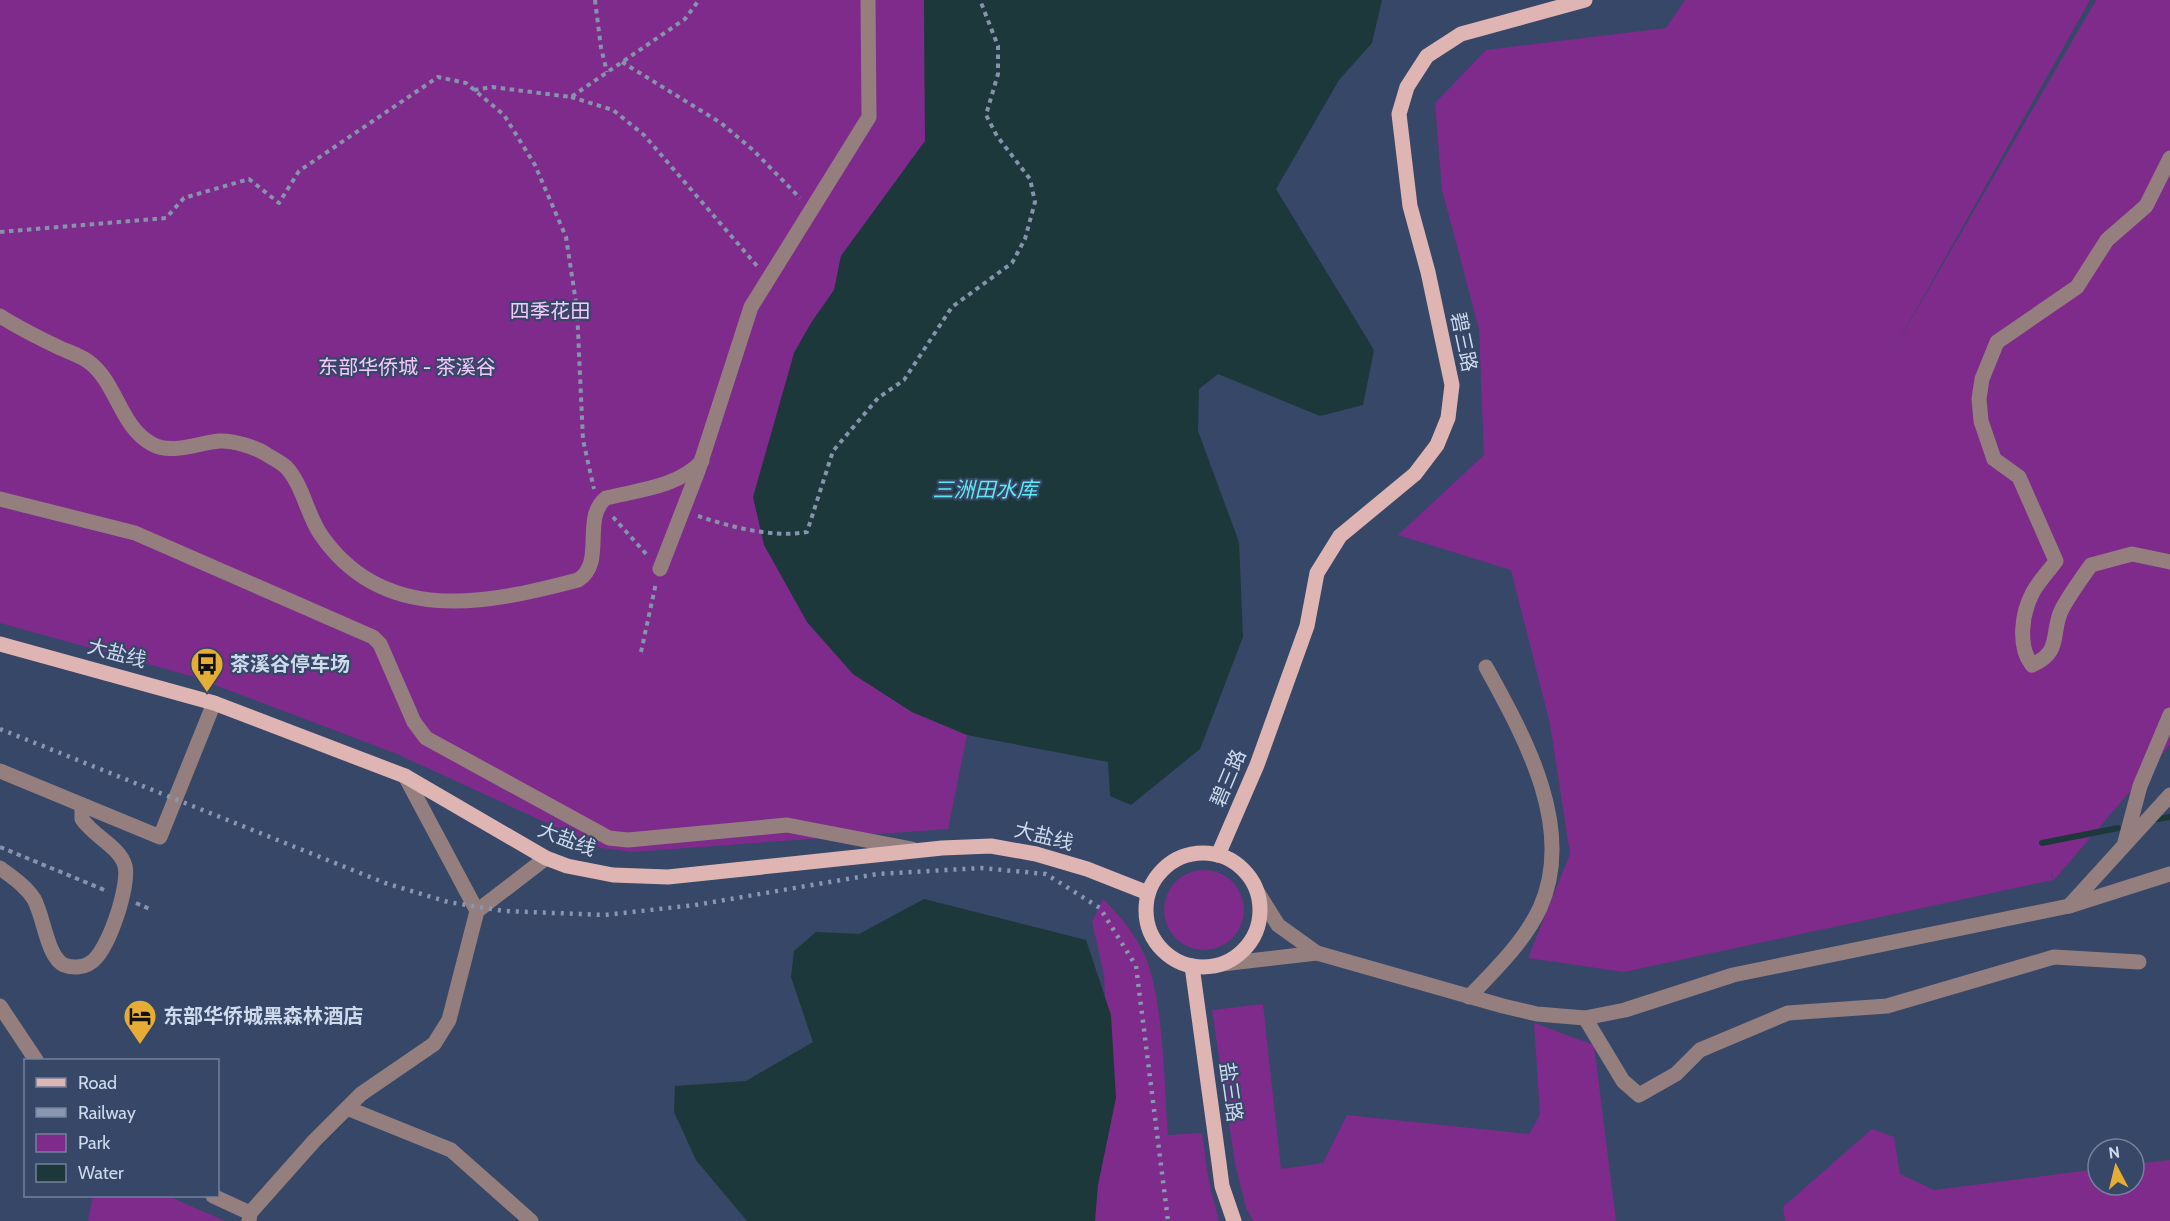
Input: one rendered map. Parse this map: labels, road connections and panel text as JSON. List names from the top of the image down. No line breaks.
{"streets":{"main road":["碧三路","大盐线","盐三路"]},"crossings":[["碧三路","大盐线"],["碧三路","盐三路"],["大盐线","盐三路"]],"water":["三洲田水库"],"parks":["四季花田","东部华侨城 - 茶溪谷"],"places":{"bus stop":["茶溪谷停车场"],"hotel":["东部华侨城黑森林酒店"]},"legend":["Road","Railway","Park","Water"],"north":"top"}
